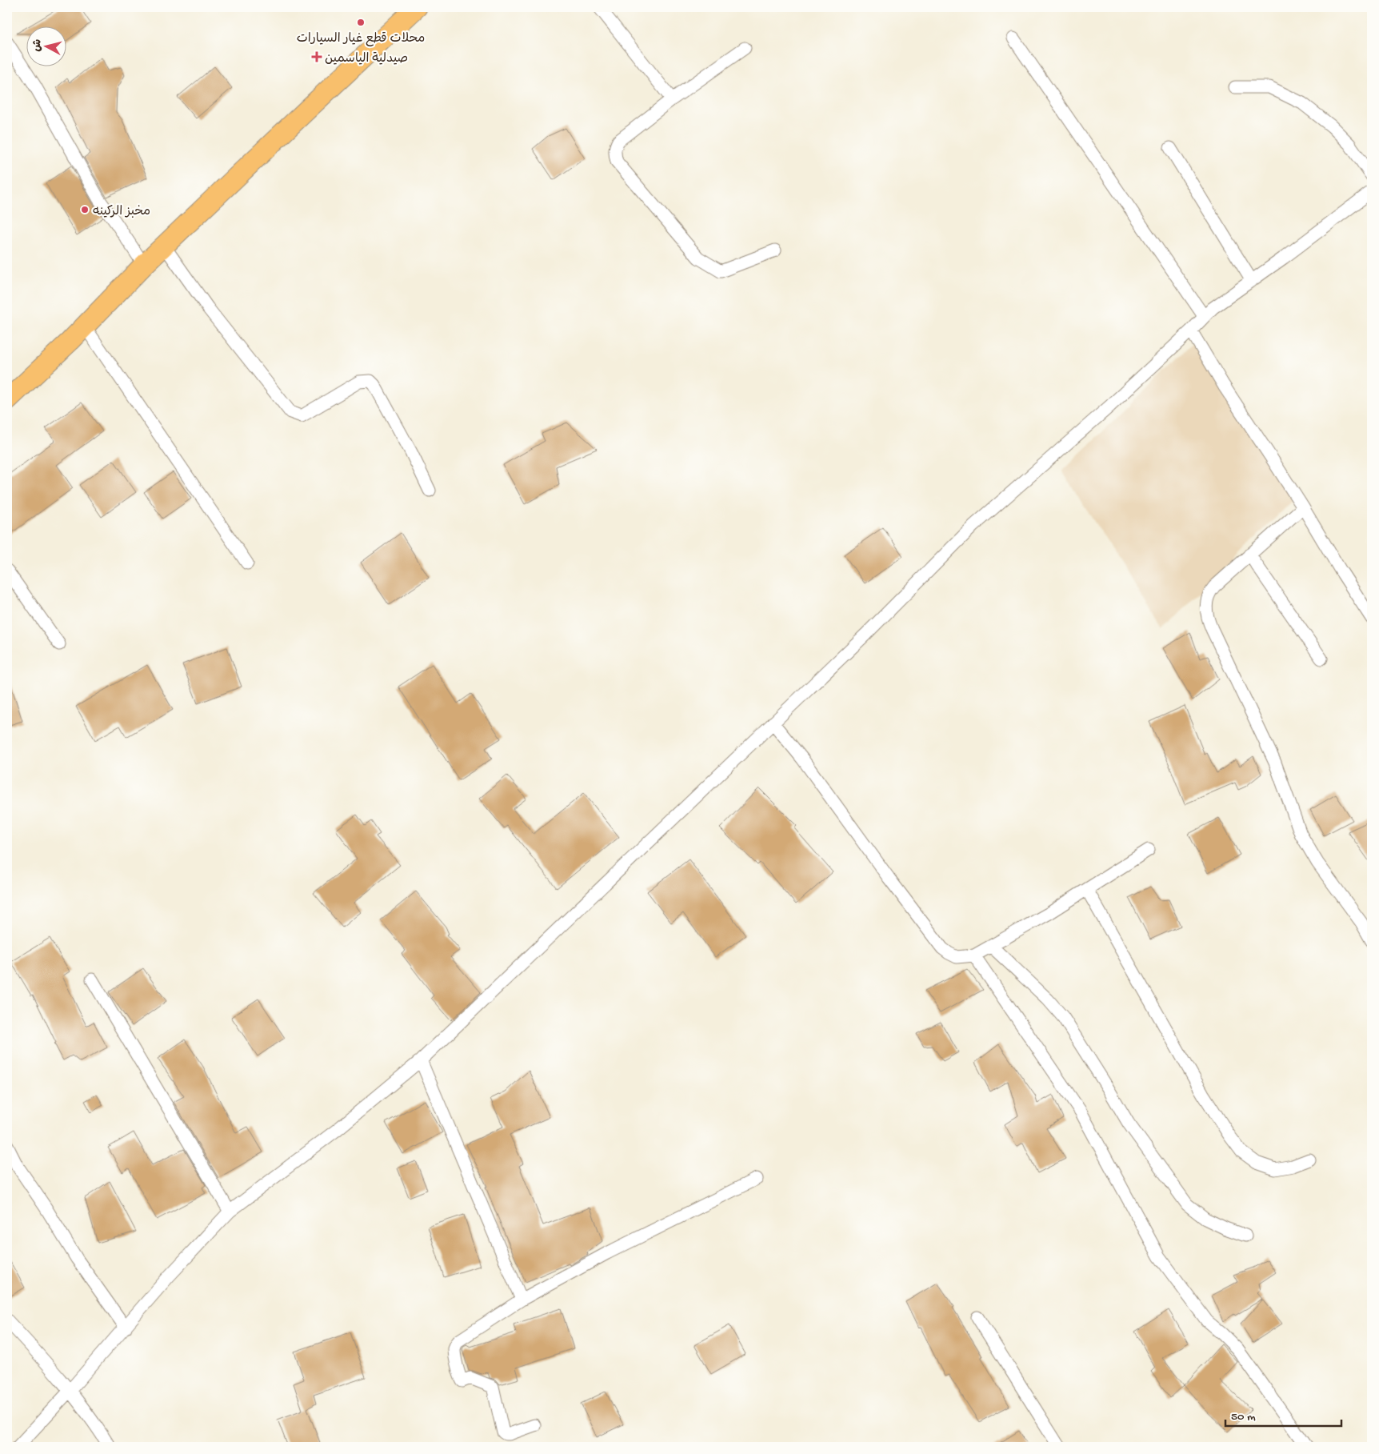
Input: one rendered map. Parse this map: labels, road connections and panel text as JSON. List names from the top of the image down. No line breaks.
{"places":{"other":["محلات قطع غيار السيارات","مخبز الركينه"],"health":["صيدلية الياسمين"]},"scale_bar":"50 m","north":"left"}
